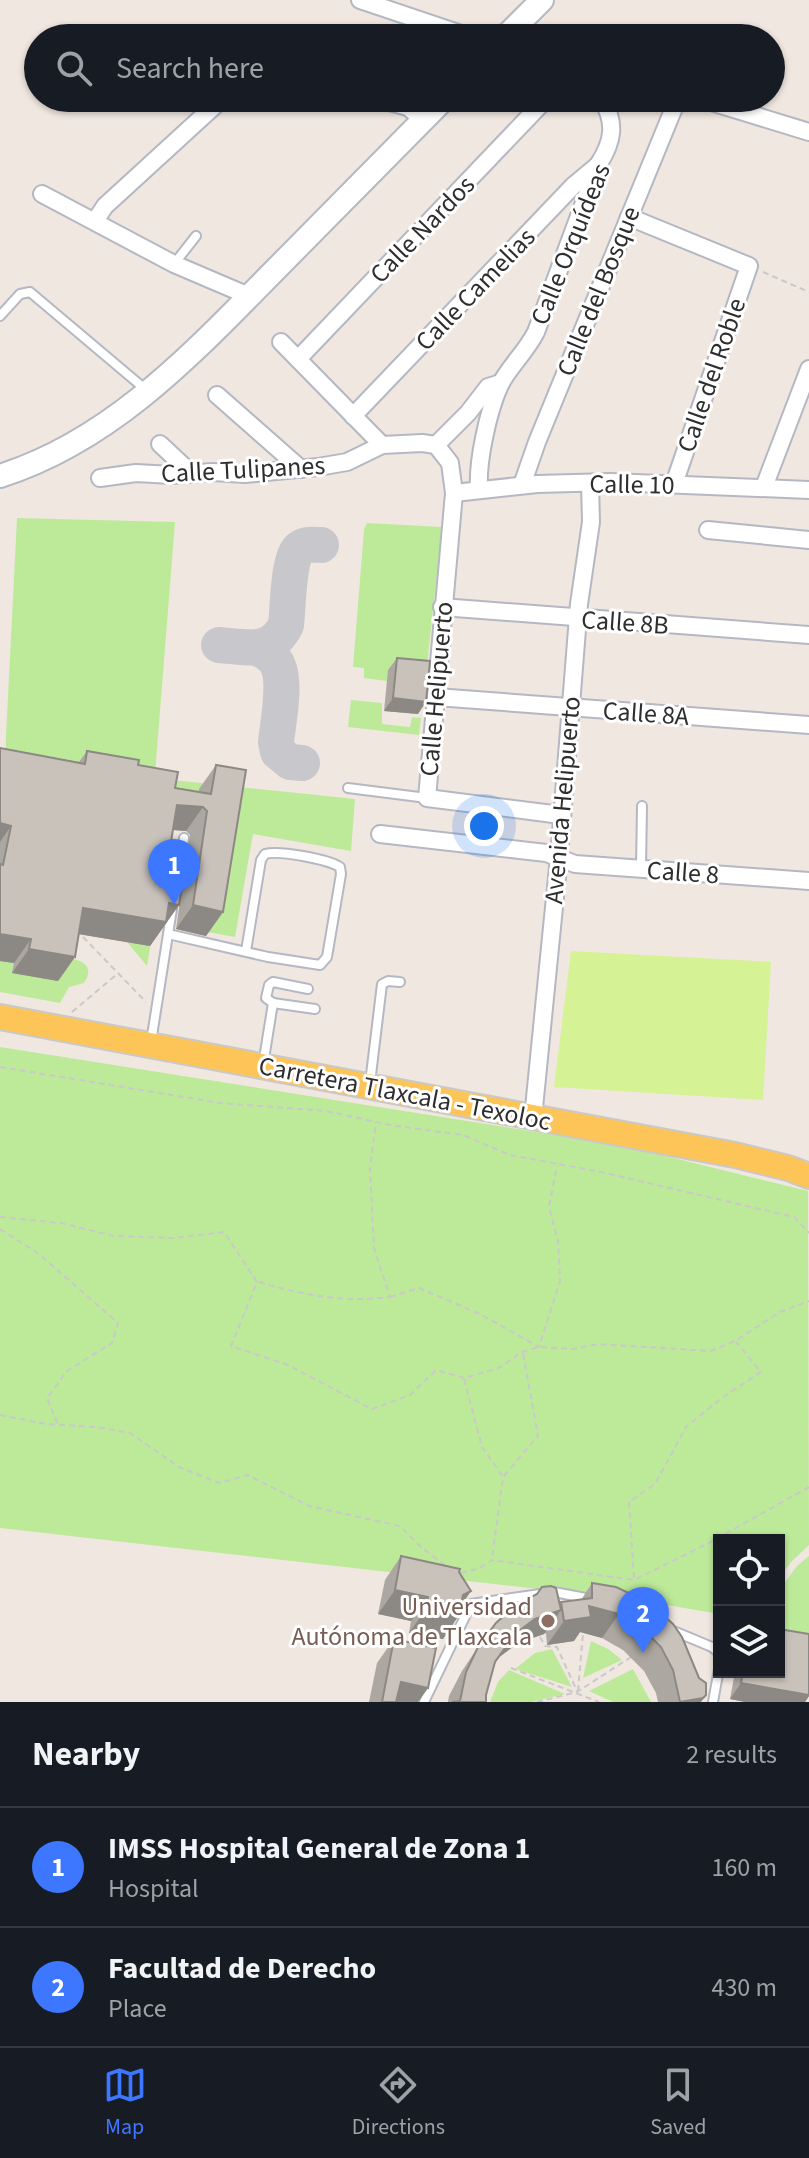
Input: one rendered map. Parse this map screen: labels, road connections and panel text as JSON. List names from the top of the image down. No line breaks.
{"streets":{"main road":["Carretera Tlaxcala - Texoloc"],"street":["Calle Nardos","Calle Orquídeas","Calle Camelias","Calle del Bosque","Calle del Roble","Calle Tulipanes","Calle 10","Calle 8B","Calle Helipuerto","Calle 8A","Avenida Helipuerto","Calle 8"]},"crossings":[["Calle Orquídeas","Calle Camelias"],["Calle Orquídeas","Calle 10"],["Calle del Bosque","Calle 10"],["Calle del Roble","Calle 10"],["Calle 10","Calle Helipuerto"],["Calle 10","Avenida Helipuerto"],["Calle 8B","Calle Helipuerto"],["Calle 8B","Avenida Helipuerto"],["Calle Helipuerto","Calle 8A"],["Calle Helipuerto","Avenida Helipuerto"],["Calle 8A","Avenida Helipuerto"],["Avenida Helipuerto","Calle 8"],["Avenida Helipuerto","Carretera Tlaxcala - Texoloc"]],"places":["Universidad Autónoma de Tlaxcala"],"page":{"search":"Search here","pins":["1","2"],"heading":["Nearby","2 results"],"list":[{"mark":"1","name":"IMSS Hospital General de Zona 1","note":"Hospital","value":"160 m"},{"mark":"2","name":"Facultad de Derecho","note":"Place","value":"430 m"}],"nav":["Map","Directions","Saved"]}}
